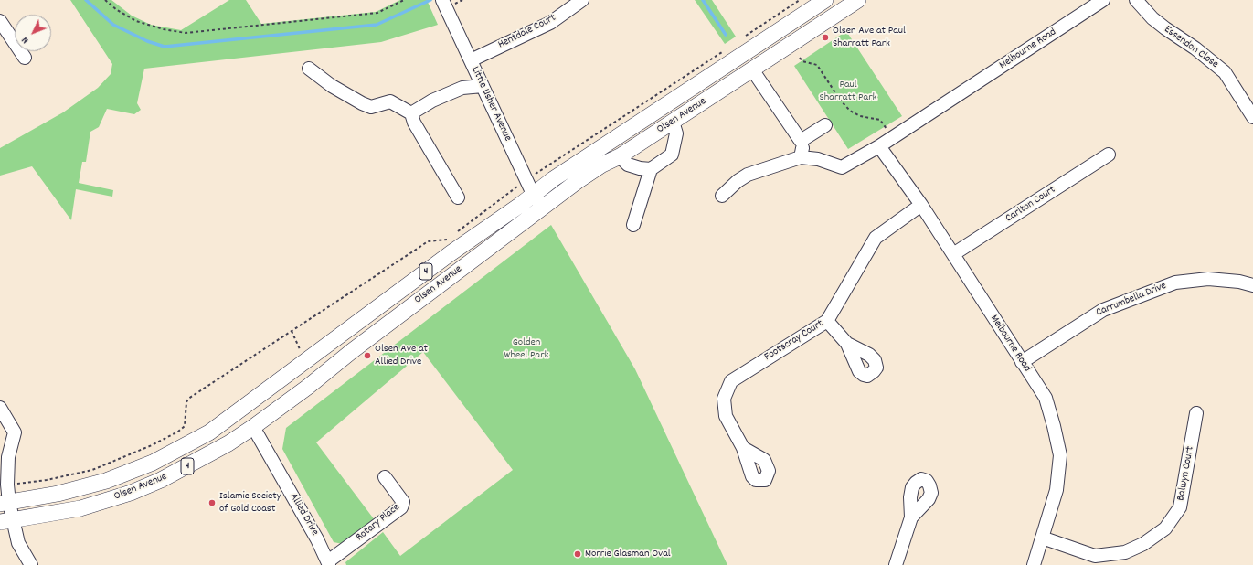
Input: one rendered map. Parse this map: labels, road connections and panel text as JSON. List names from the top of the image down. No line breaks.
{"streets":{"main road":["Olsen Avenue","4"],"street":["Hentdale Court","Essendon Close","Melbourne Road","Little Usher Avenue","Carlton Court","Carrumbella Drive","Footscray Court","Balwyn Court","Allied Drive","Rotary Place"]},"crossings":[["Hentdale Court","Little Usher Avenue"],["Melbourne Road","Carlton Court"],["Melbourne Road","Carrumbella Drive"],["Melbourne Road","Footscray Court"],["Melbourne Road","Balwyn Court"],["Little Usher Avenue","Olsen Avenue"],["Olsen Avenue","Allied Drive"],["Allied Drive","Rotary Place"]],"parks":["Paul Sharratt Park","Golden Wheel Park"],"places":["Olsen Ave at Paul Sharratt Park","Olsen Ave at Allied Drive","Islamic Society of Gold Coast","Morrie Glasman Oval"],"north":"bottom left"}
